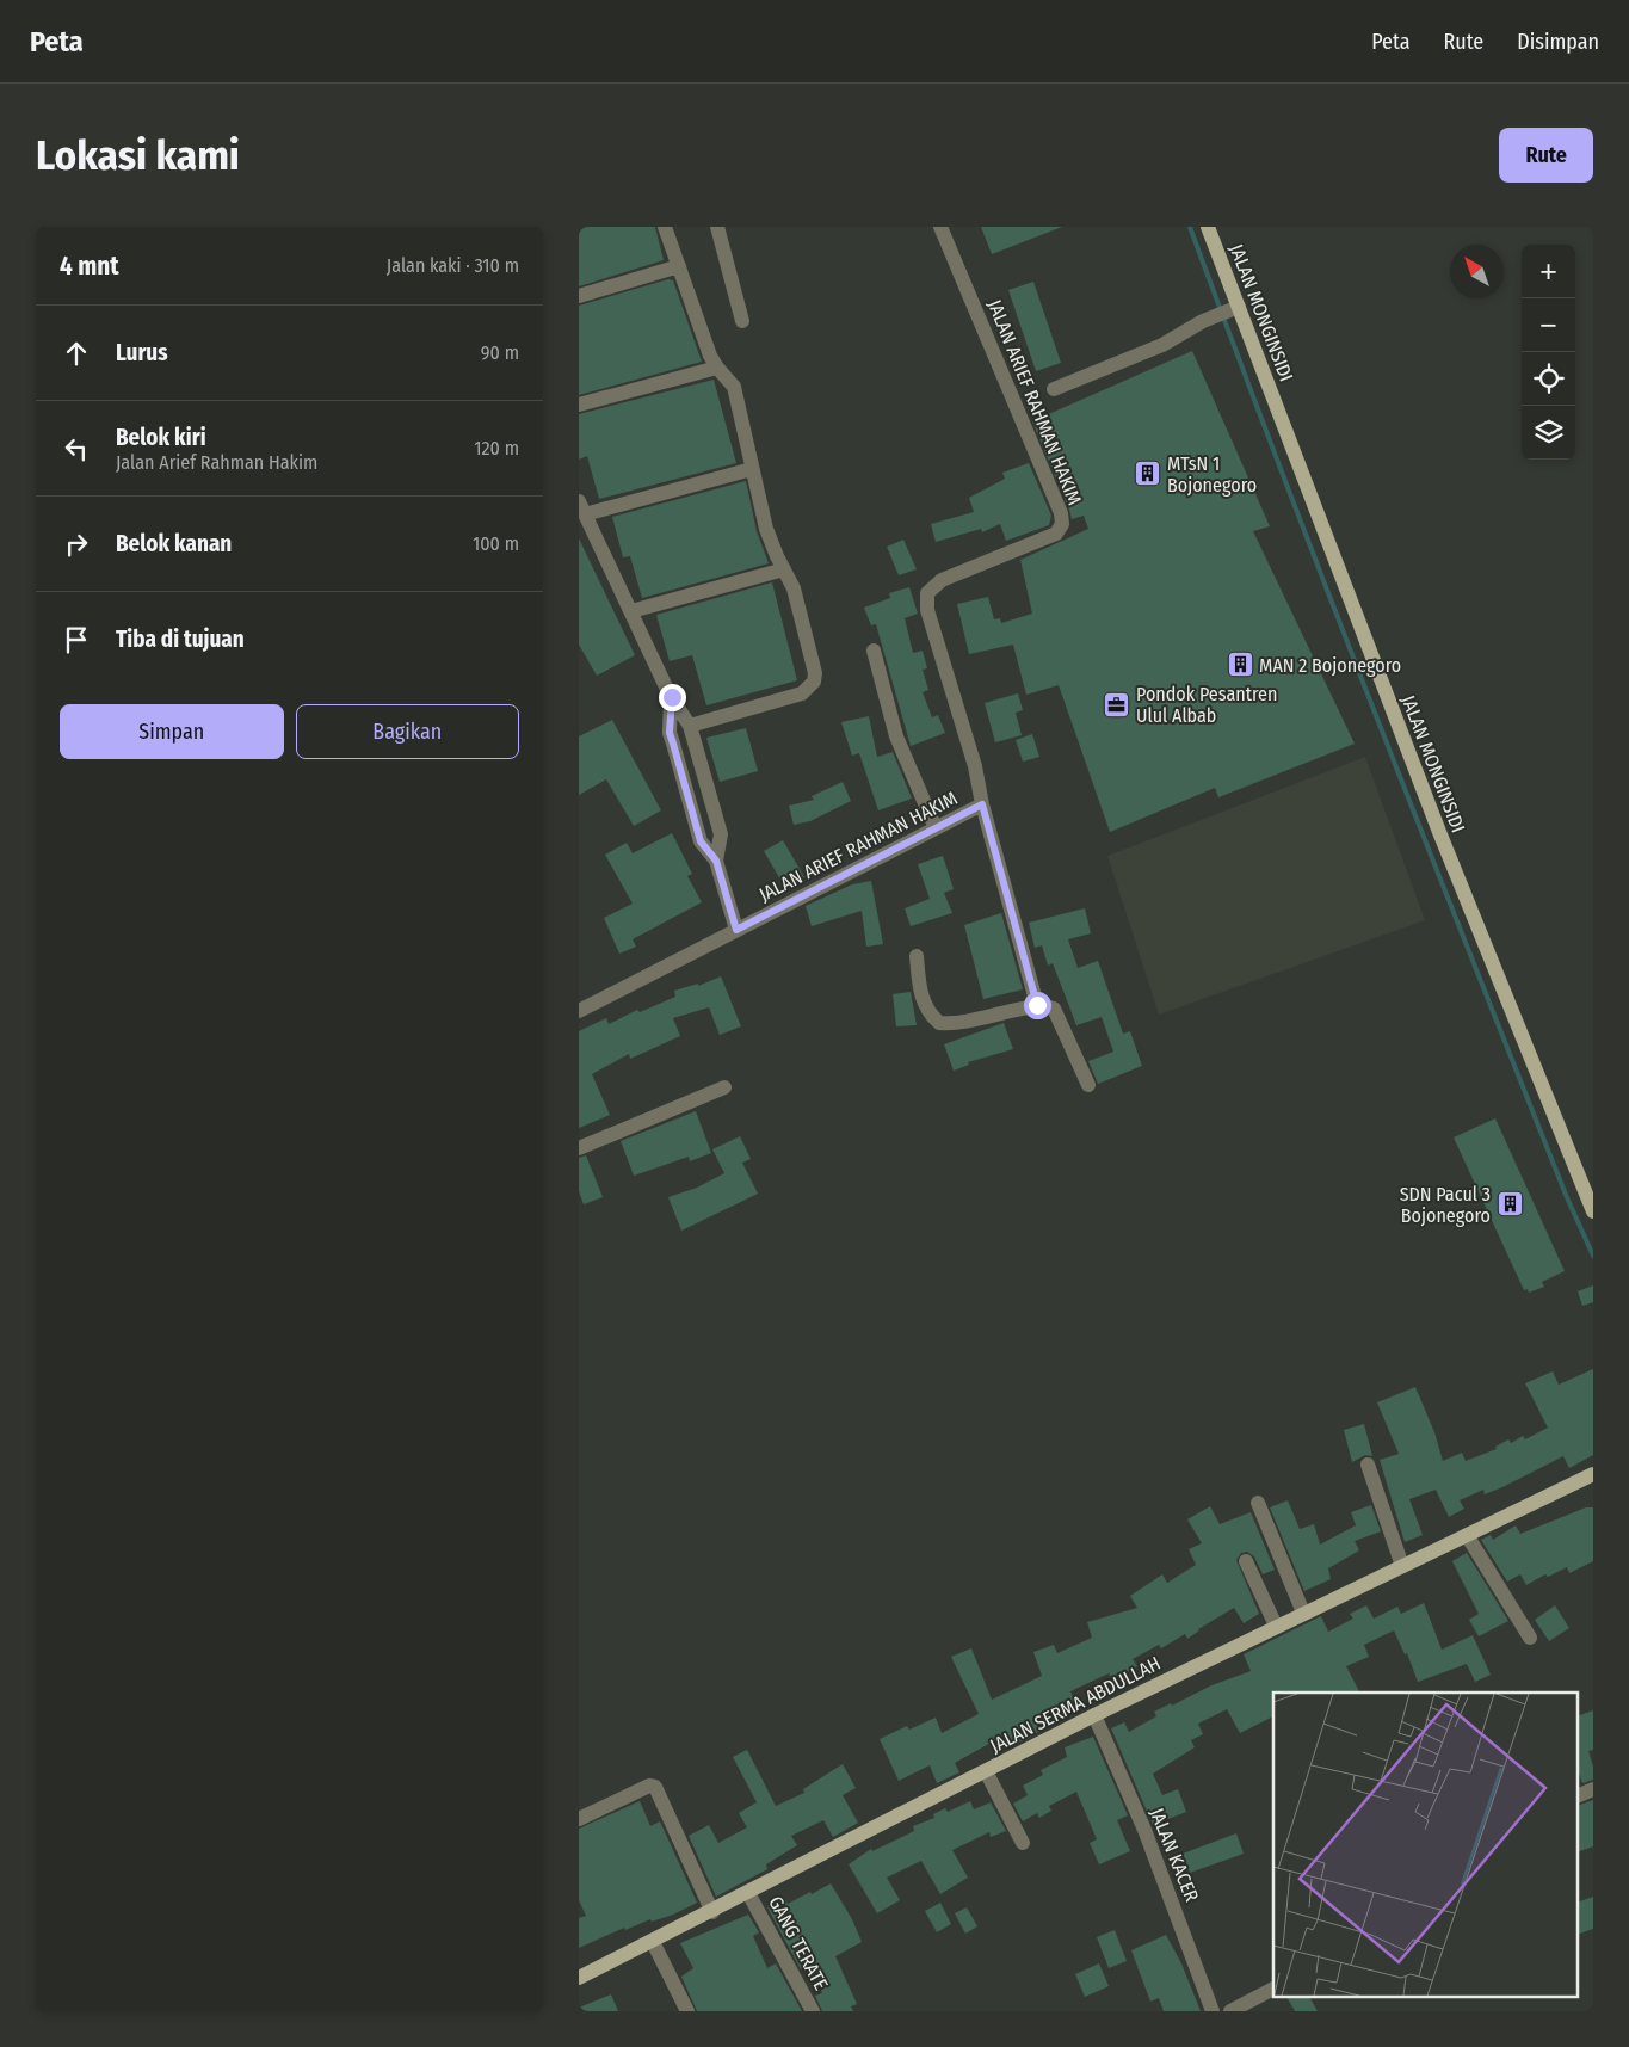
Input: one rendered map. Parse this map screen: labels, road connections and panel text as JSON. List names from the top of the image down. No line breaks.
{"streets":{"main road":["JALAN MONGINSIDI","JALAN SERMA ABDULLAH"],"street":["JALAN ARIEF RAHMAN HAKIM","JALAN KACER","GANG TERATE"]},"crossings":[["JALAN SERMA ABDULLAH","JALAN KACER"],["JALAN SERMA ABDULLAH","GANG TERATE"]],"places":{"building":["MTsN 1 Bojonegoro","MAN 2 Bojonegoro","SDN Pacul 3 Bojonegoro"],"office":["Pondok Pesantren Ulul Albab"]},"north":"top left","page":{"header":"Peta","nav":["Peta","Rute","Disimpan"],"buttons":["Rute",["Simpan","Bagikan"]],"title":"Lokasi kami","heading":["4 mnt","Jalan kaki · 310 m"],"map_buttons":["+","−"],"list":[["Lurus","90 m"],["Belok kiri","Jalan Arief Rahman Hakim","120 m"],["Belok kanan","100 m"],"Tiba di tujuan"]}}
